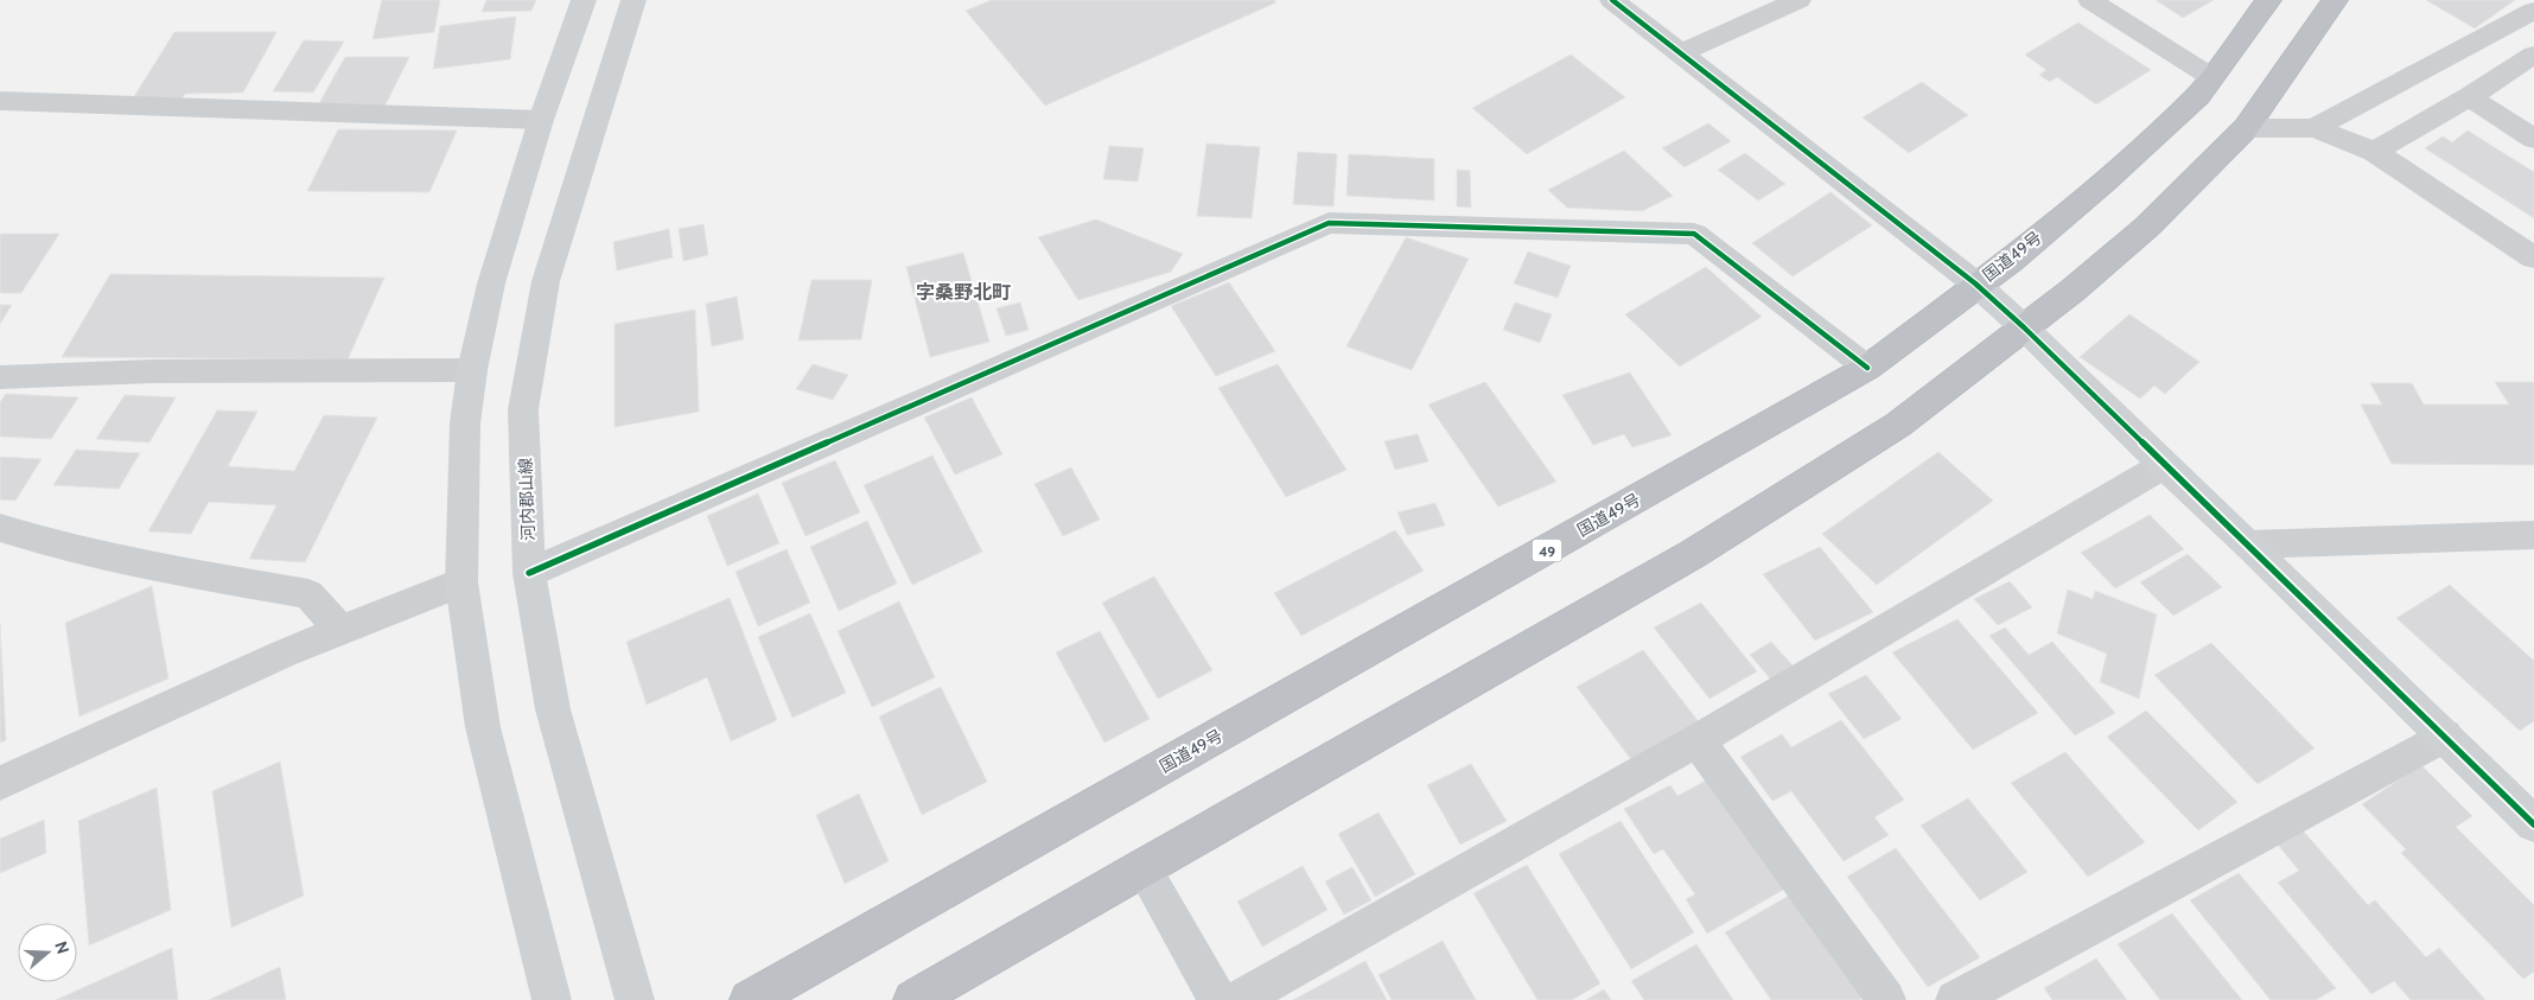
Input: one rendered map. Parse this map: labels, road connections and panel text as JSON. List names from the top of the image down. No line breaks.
{"streets":{"highway":["国道49号","49"],"main road":["河内郡山線"]},"districts":["字桑野北町"],"north":"right"}
